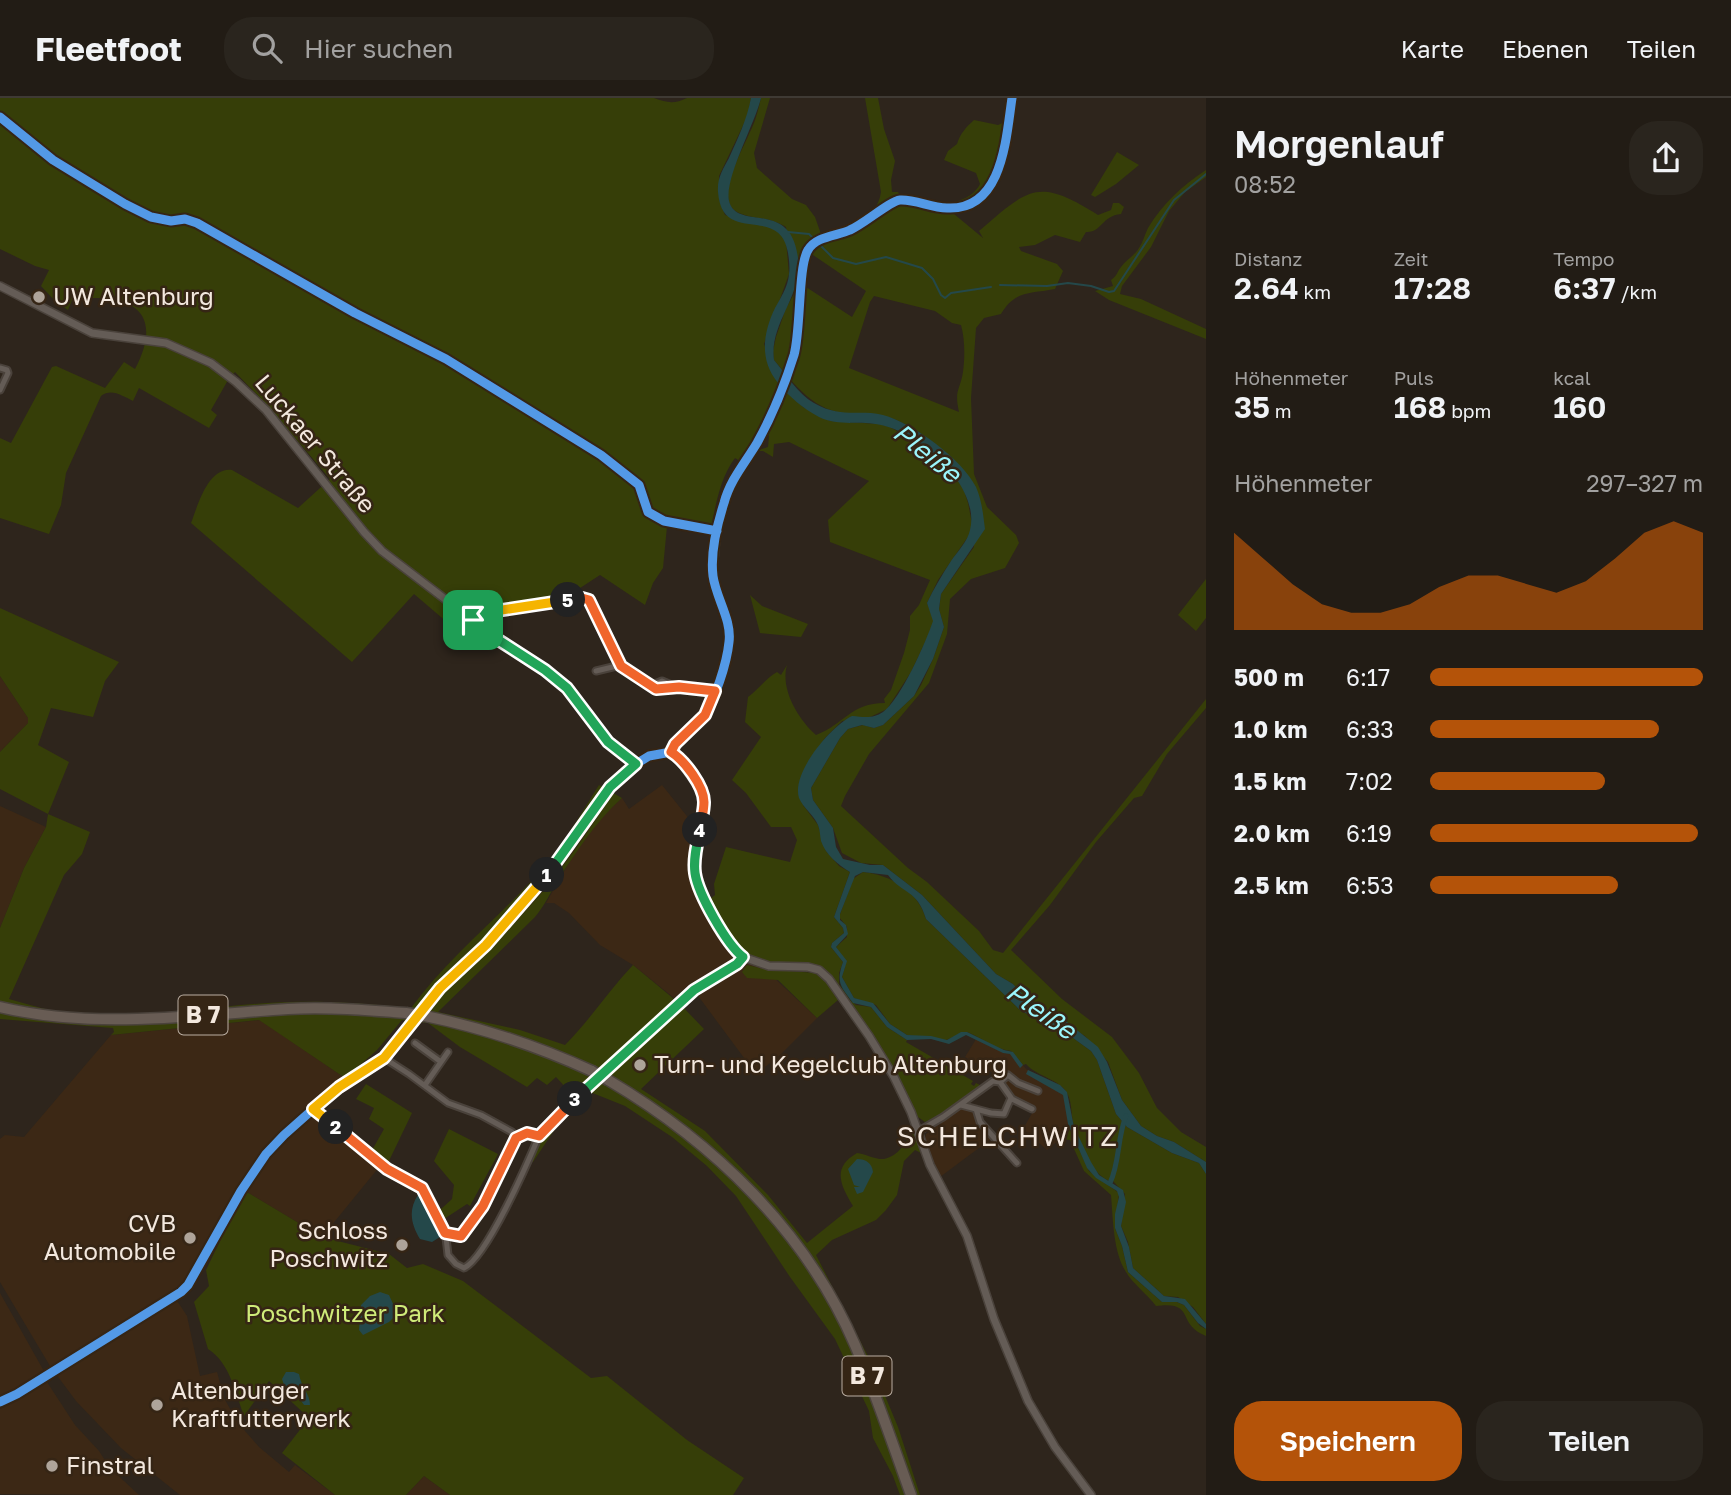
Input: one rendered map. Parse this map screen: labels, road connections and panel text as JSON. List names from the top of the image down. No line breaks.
{"streets":{"highway":["B 7"],"street":["Luckaer Straße"]},"districts":["SCHELCHWITZ"],"water":["Pleiße"],"parks":["Poschwitzer Park"],"places":["UW Altenburg","Turn- und Kegelclub Altenburg","CVB Automobile","Schloss Poschwitz","Altenburger Kraftfutterwerk","Finstral"],"page":{"header":"Fleetfoot","search":"Hier suchen","nav":["Karte","Ebenen","Teilen"],"heading":["Morgenlauf","08:52"],"stats":[["Distanz","2.64 km"],["Zeit","17:28"],["Tempo","6:37 /km"],["Höhenmeter","35 m"],["Puls","168 bpm"],["kcal","160"]],"chart":["Höhenmeter","297–327 m"],"pins":["5","4","1","3","2"],"list":[{"name":"500 m","note":"6:17"},{"name":"1.0 km","note":"6:33"},{"name":"1.5 km","note":"7:02"},{"name":"2.0 km","note":"6:19"},{"name":"2.5 km","note":"6:53"}],"buttons":["Speichern","Teilen"]}}
